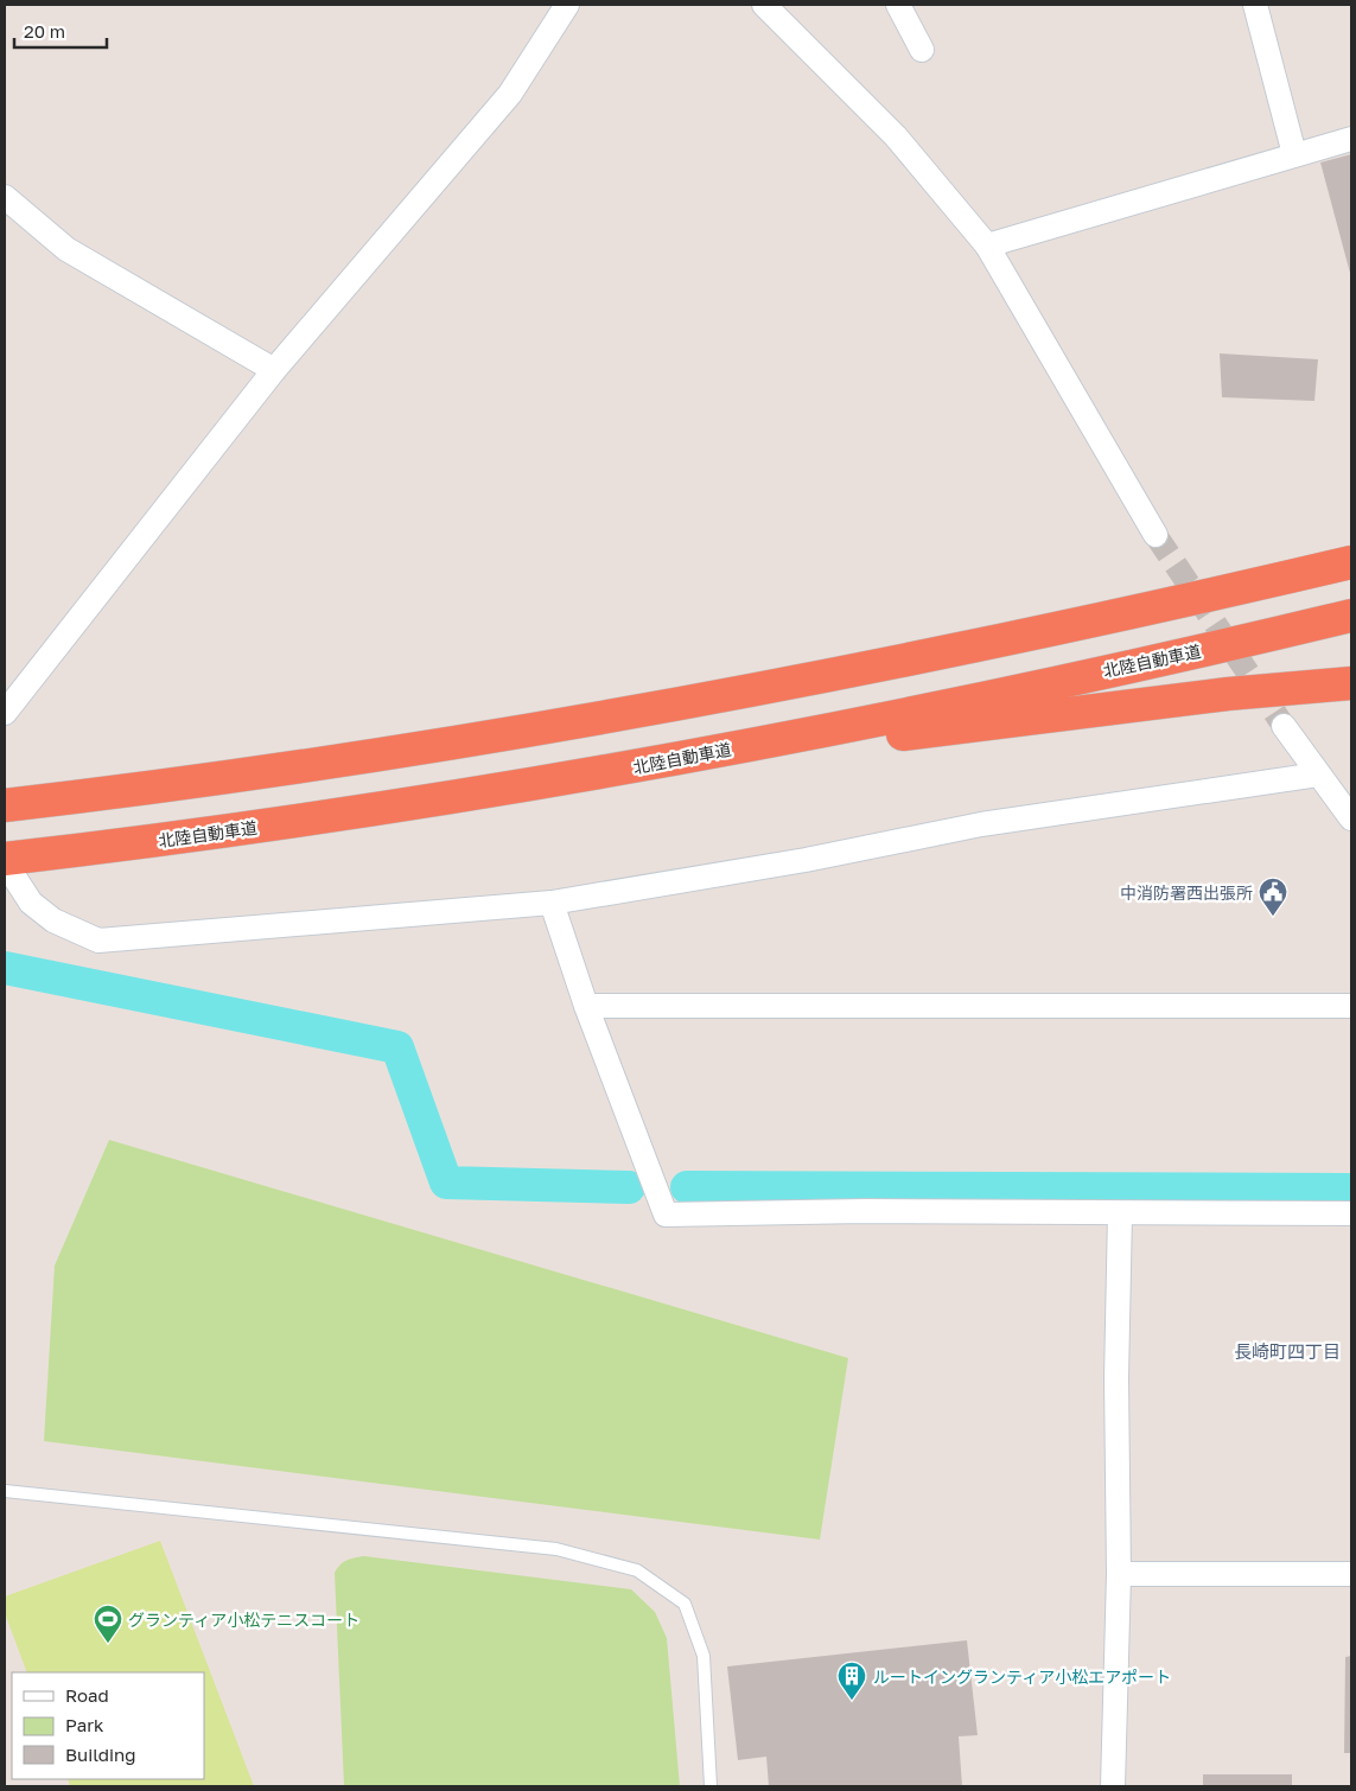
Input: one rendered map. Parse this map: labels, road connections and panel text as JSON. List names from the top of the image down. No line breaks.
{"streets":{"highway":["北陸自動車道"]},"districts":["長崎町四丁目"],"places":{"public building":["中消防署西出張所"],"sports":["グランティア小松テニスコート"],"building":["ルートイングランティア小松エアポート"]},"legend":["Road","Park","Building"],"scale_bar":"20 m"}
